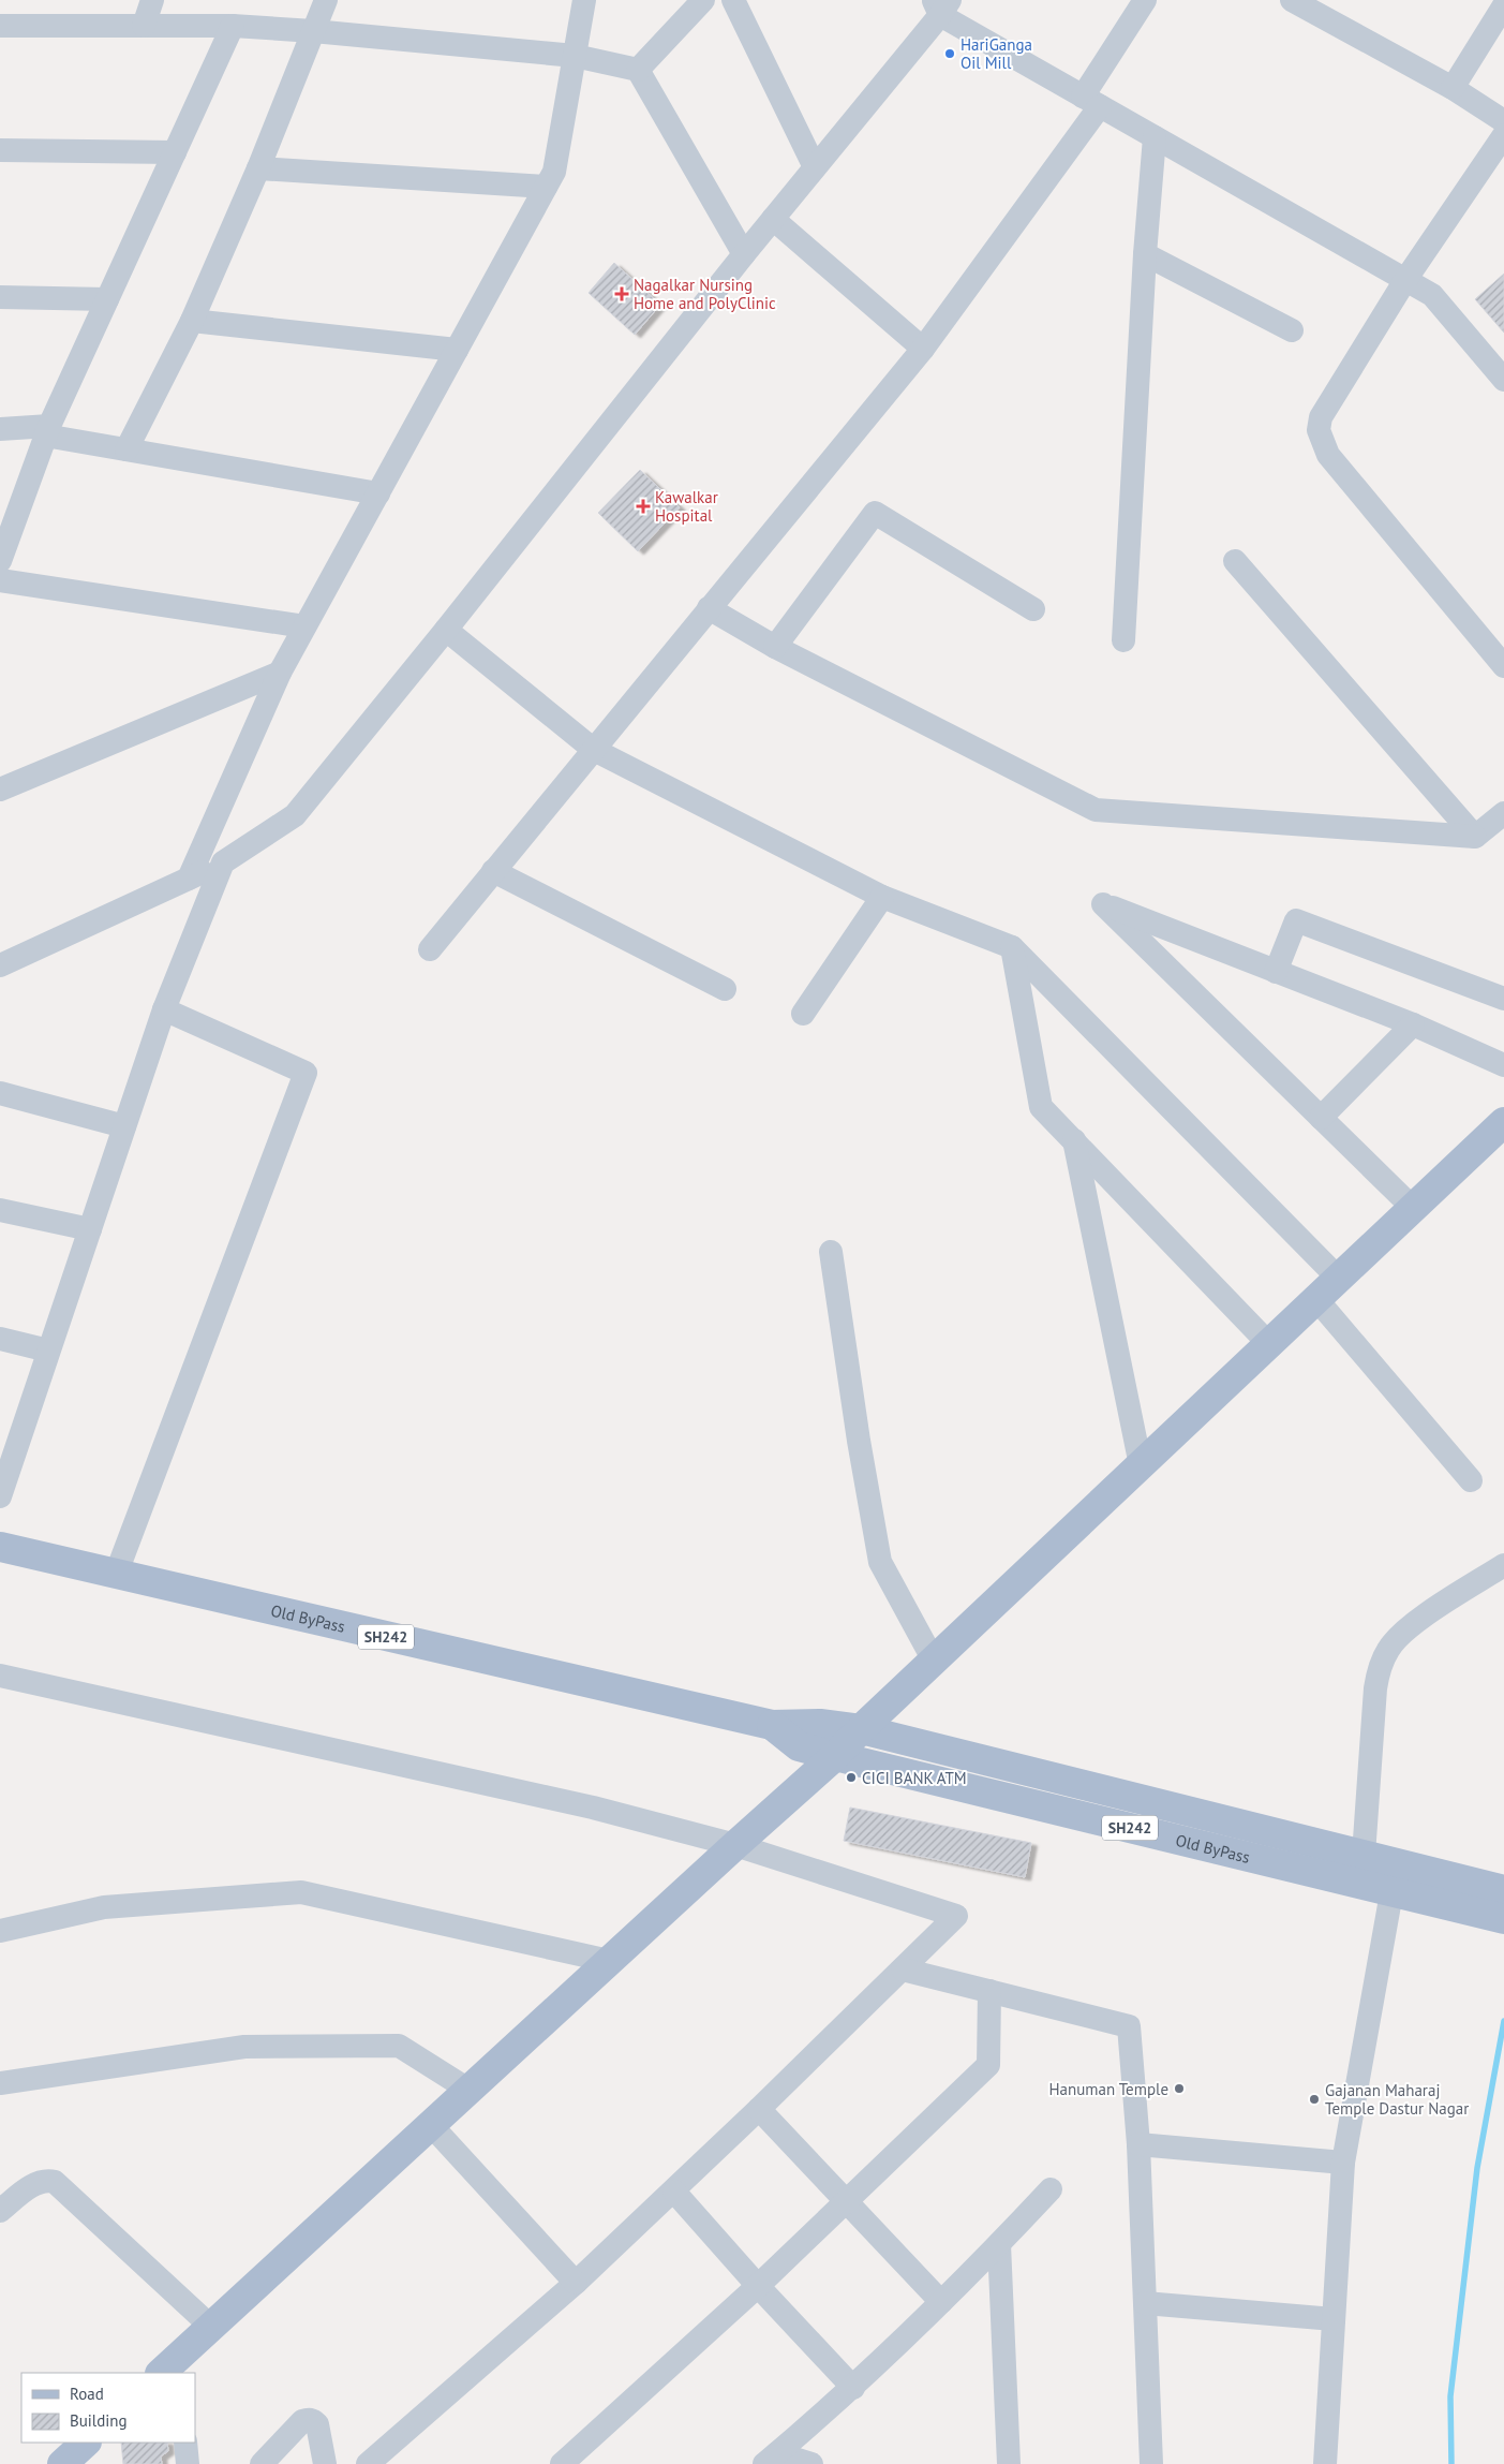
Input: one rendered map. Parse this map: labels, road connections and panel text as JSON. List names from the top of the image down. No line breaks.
{"streets":{"main road":["Old ByPass","SH242"]},"places":{"other":["HariGanga Oil Mill","CICI BANK ATM","Hanuman Temple","Gajanan Maharaj Temple Dastur Nagar"],"health":["Nagalkar Nursing Home and PolyClinic","Kawalkar Hospital"]},"legend":["Road","Building"]}
